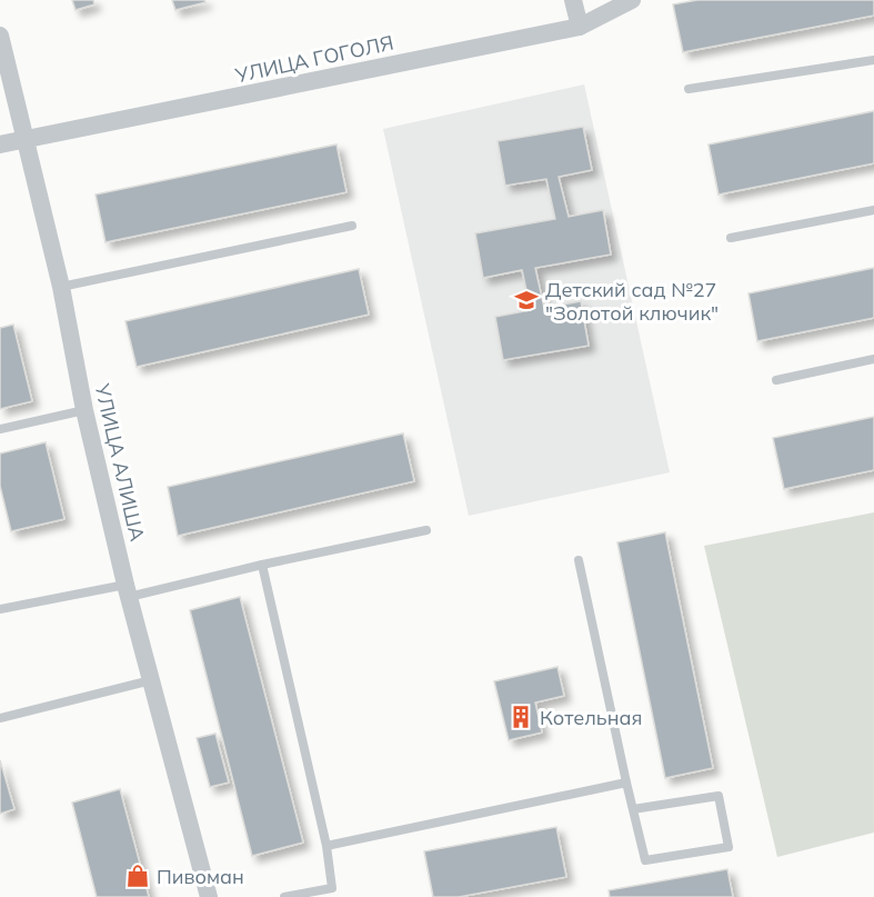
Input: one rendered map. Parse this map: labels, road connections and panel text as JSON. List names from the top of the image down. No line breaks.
{"streets":{"street":["УЛИЦА ГОГОЛЯ","УЛИЦА АЛИША"]},"crossings":[["УЛИЦА ГОГОЛЯ","УЛИЦА АЛИША"]],"places":{"school or university":["Детский сад №27 \"Золотой ключик\""],"building":["Котельная"],"shop":["Пивоман"]}}
